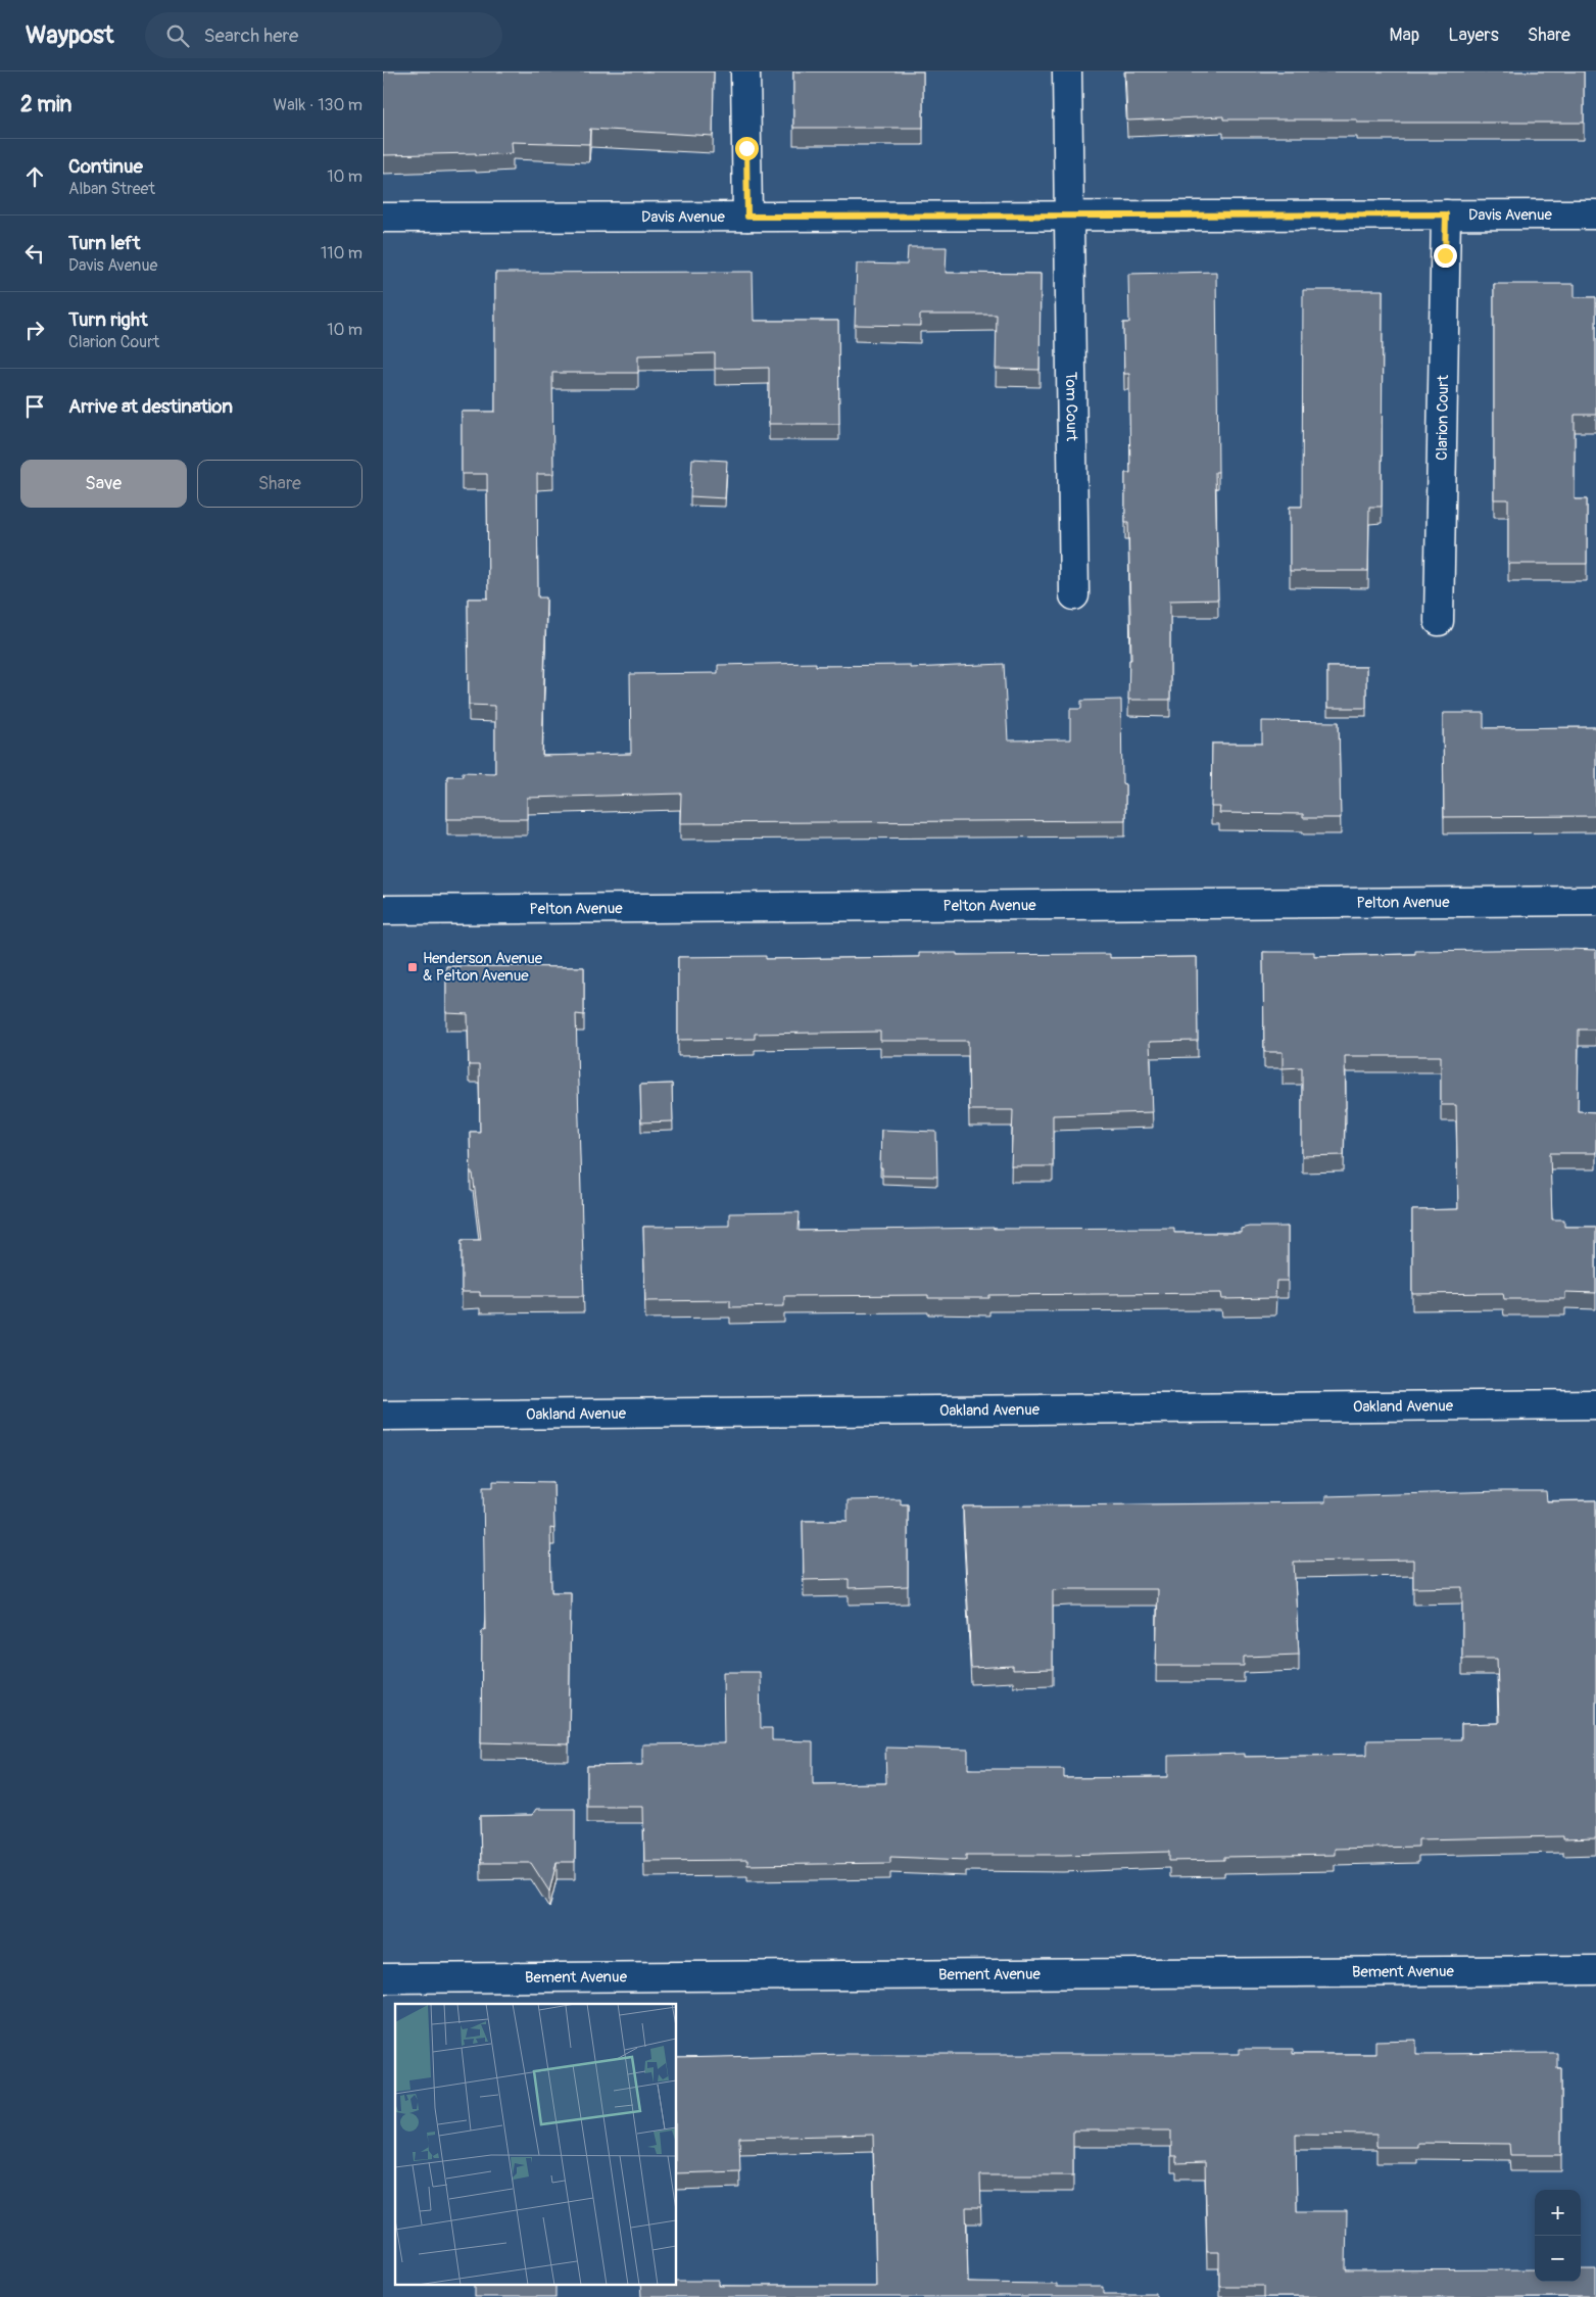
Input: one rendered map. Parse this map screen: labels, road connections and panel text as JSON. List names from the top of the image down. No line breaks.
{"streets":{"street":["Davis Avenue","Tom Court","Clarion Court","Pelton Avenue","Oakland Avenue","Bement Avenue"]},"crossings":[["Davis Avenue","Tom Court"],["Davis Avenue","Clarion Court"]],"places":{"transit":["Henderson Avenue & Pelton Avenue"]},"page":{"header":"Waypost","search":"Search here","nav":["Map","Layers","Share"],"heading":["2 min","Walk · 130 m"],"list":[["Continue","Alban Street","10 m"],["Turn left","Davis Avenue","110 m"],["Turn right","Clarion Court","10 m"],"Arrive at destination"],"buttons":["Save","Share"],"map_buttons":["+","−"]}}
